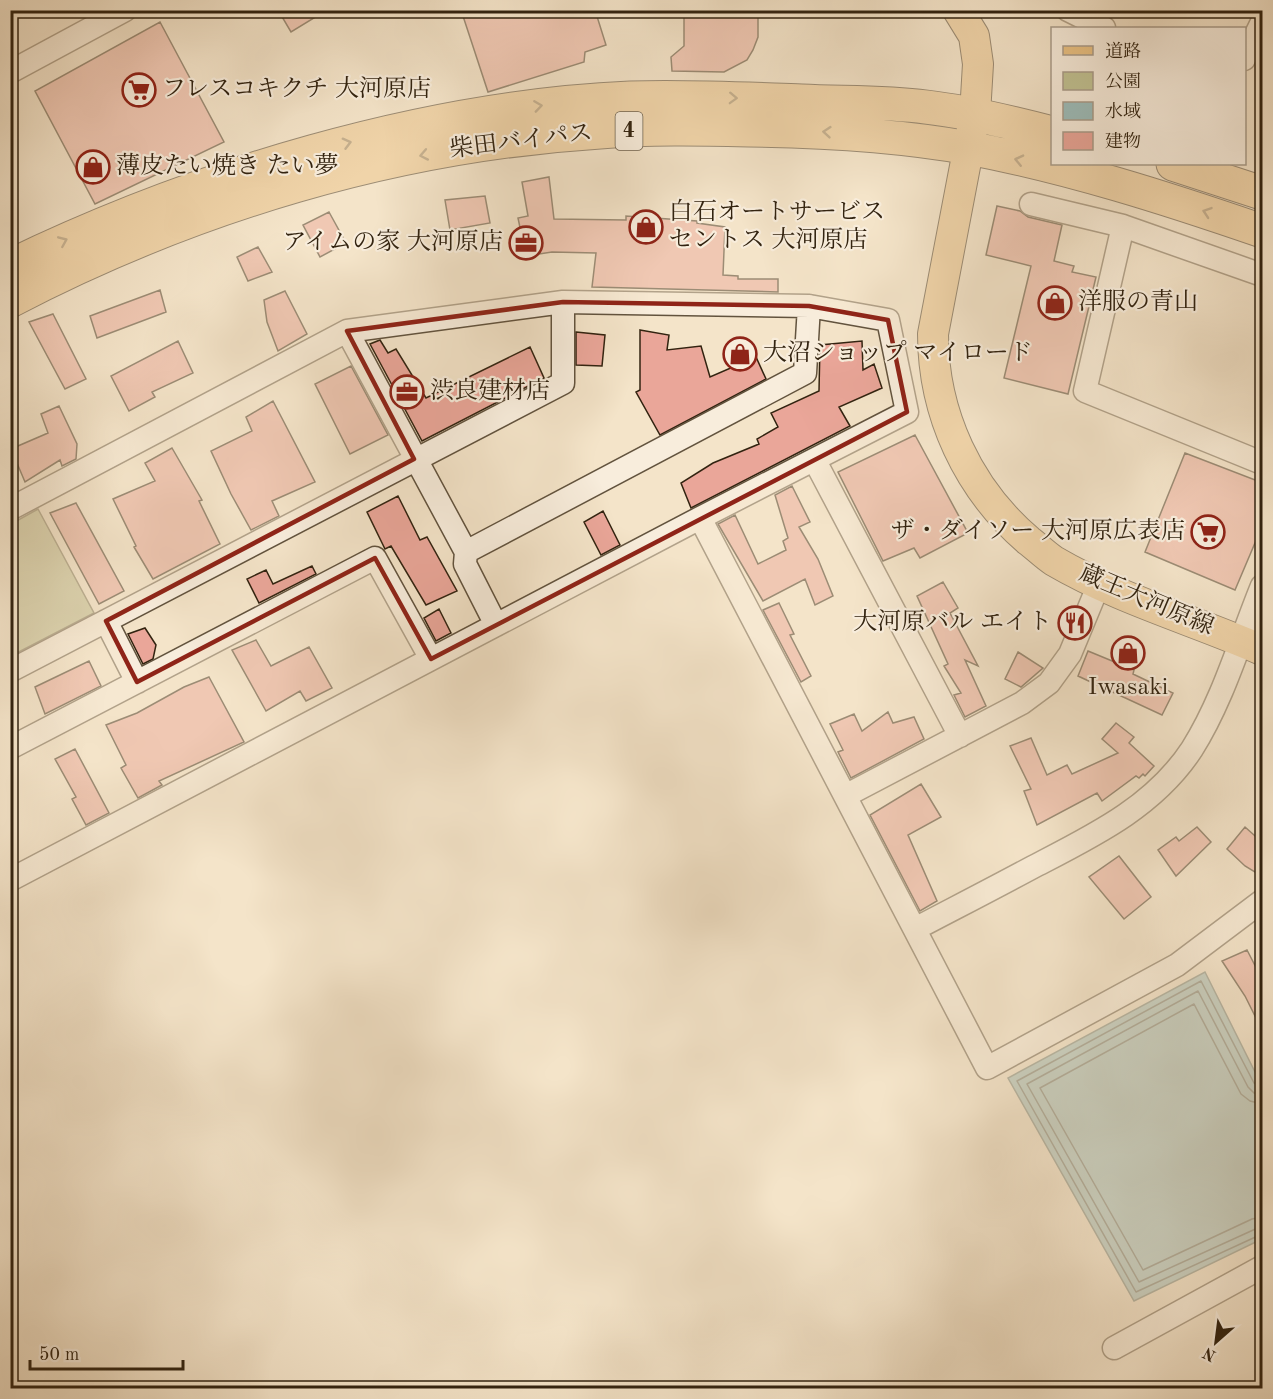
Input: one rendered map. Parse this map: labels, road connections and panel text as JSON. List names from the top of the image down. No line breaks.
{"streets":{"highway":["4","柴田バイパス"],"main road":["蔵王大河原線"]},"crossings":[["柴田バイパス","蔵王大河原線"]],"places":{"supermarket":["フレスコキクチ 大河原店","ザ・ダイソー 大河原広表店"],"shop":["薄皮たい焼き たい夢","白石オートサービス セントス 大河原店","洋服の青山","大沼ショップ マイロード","Iwasaki"],"office":["アイムの家 大河原店","渋良建材店"],"restaurant":["大河原バル エイト"]},"legend":["道路","公園","水域","建物"],"scale_bar":"50 m","north":"bottom left"}
